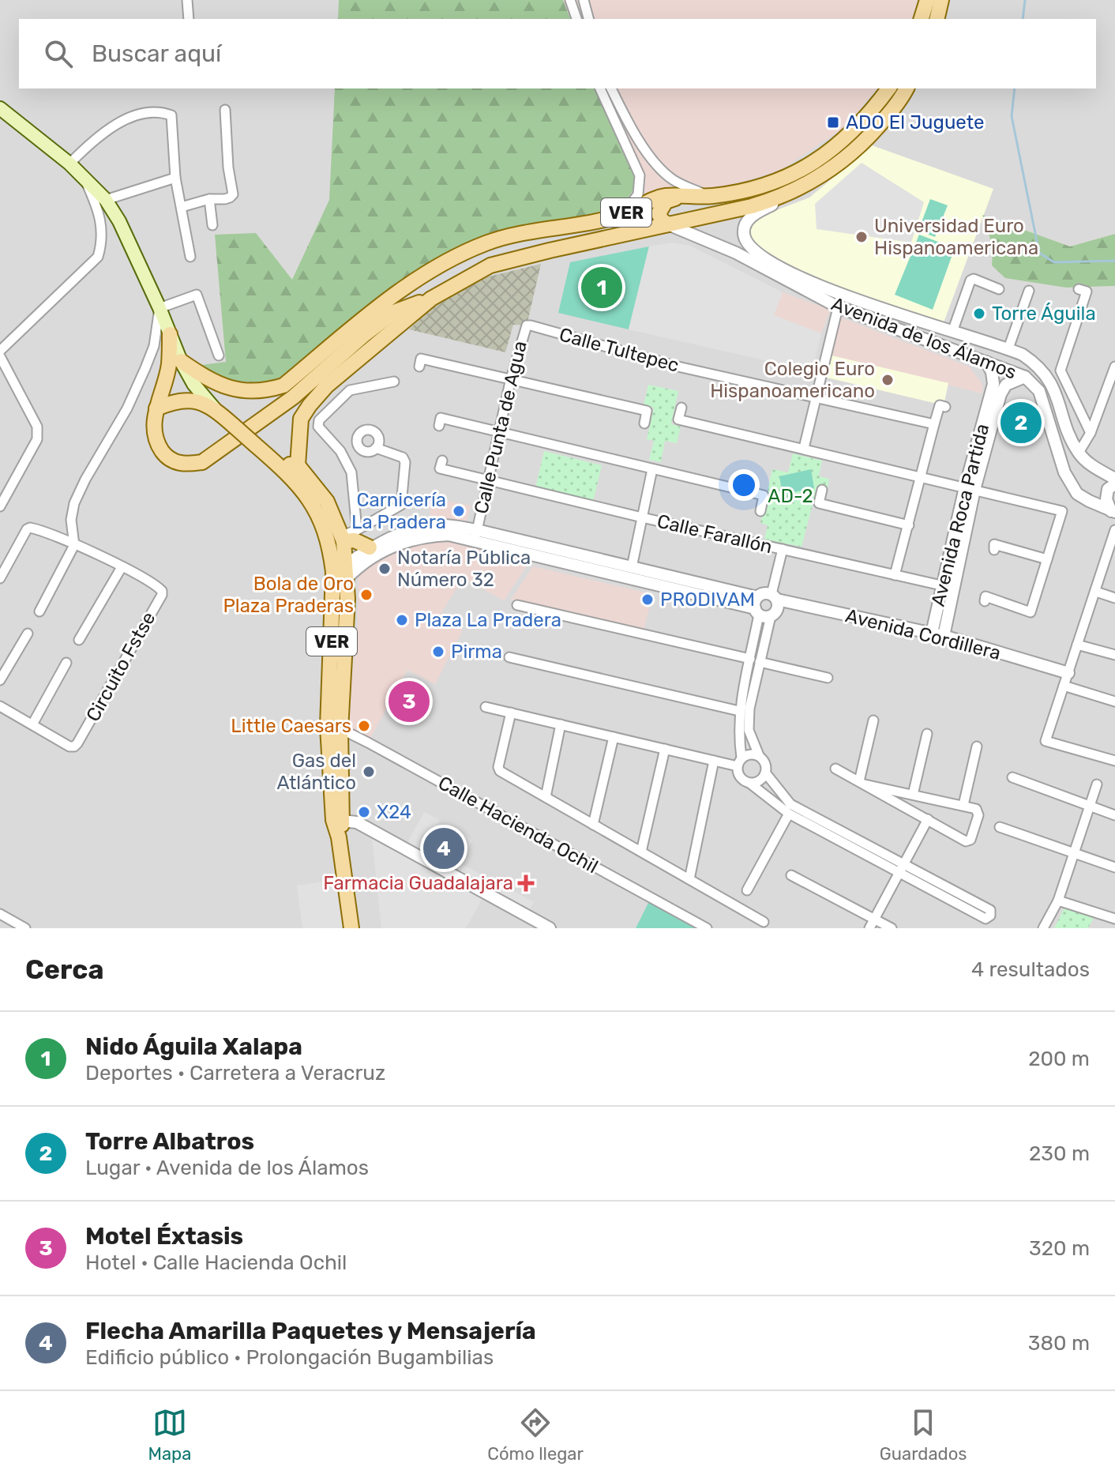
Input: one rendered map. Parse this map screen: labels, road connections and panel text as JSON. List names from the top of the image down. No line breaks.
{"streets":{"main road":["VER"],"street":["Avenida de los Álamos","Calle Tultepec","Calle Punta de Agua","Avenida Roca Partida","Calle Farallón","Avenida Cordillera","Circuito Fstse","Calle Hacienda Ochil"]},"crossings":[["VER","Avenida de los Álamos"],["VER","Calle Hacienda Ochil"],["Avenida de los Álamos","Avenida Roca Partida"],["Calle Tultepec","Calle Punta de Agua"],["Calle Punta de Agua","Calle Farallón"],["Avenida Roca Partida","Calle Farallón"],["Avenida Roca Partida","Avenida Cordillera"]],"parks":["AD-2"],"places":{"transit":["ADO El Juguete"],"other":["Universidad Euro Hispanoamericana","Torre Águila","Colegio Euro Hispanoamericano","Carnicería La Pradera","Notaría Pública Número 32","Bola de Oro Plaza Praderas","PRODIVAM","Plaza La Pradera","Pirma","Little Caesars","Gas del Atlántico","X24"],"health":["Farmacia Guadalajara"]},"page":{"search":"Buscar aquí","pins":["1","2","3","4"],"heading":["Cerca","4 resultados"],"list":[{"mark":"1","name":"Nido Águila Xalapa","note":"Deportes · Carretera a Veracruz","value":"200 m"},{"mark":"2","name":"Torre Albatros","note":"Lugar · Avenida de los Álamos","value":"230 m"},{"mark":"3","name":"Motel Éxtasis","note":"Hotel · Calle Hacienda Ochil","value":"320 m"},{"mark":"4","name":"Flecha Amarilla Paquetes y Mensajería","note":"Edificio público · Prolongación Bugambilias","value":"380 m"}],"nav":["Mapa","Cómo llegar","Guardados"]}}
